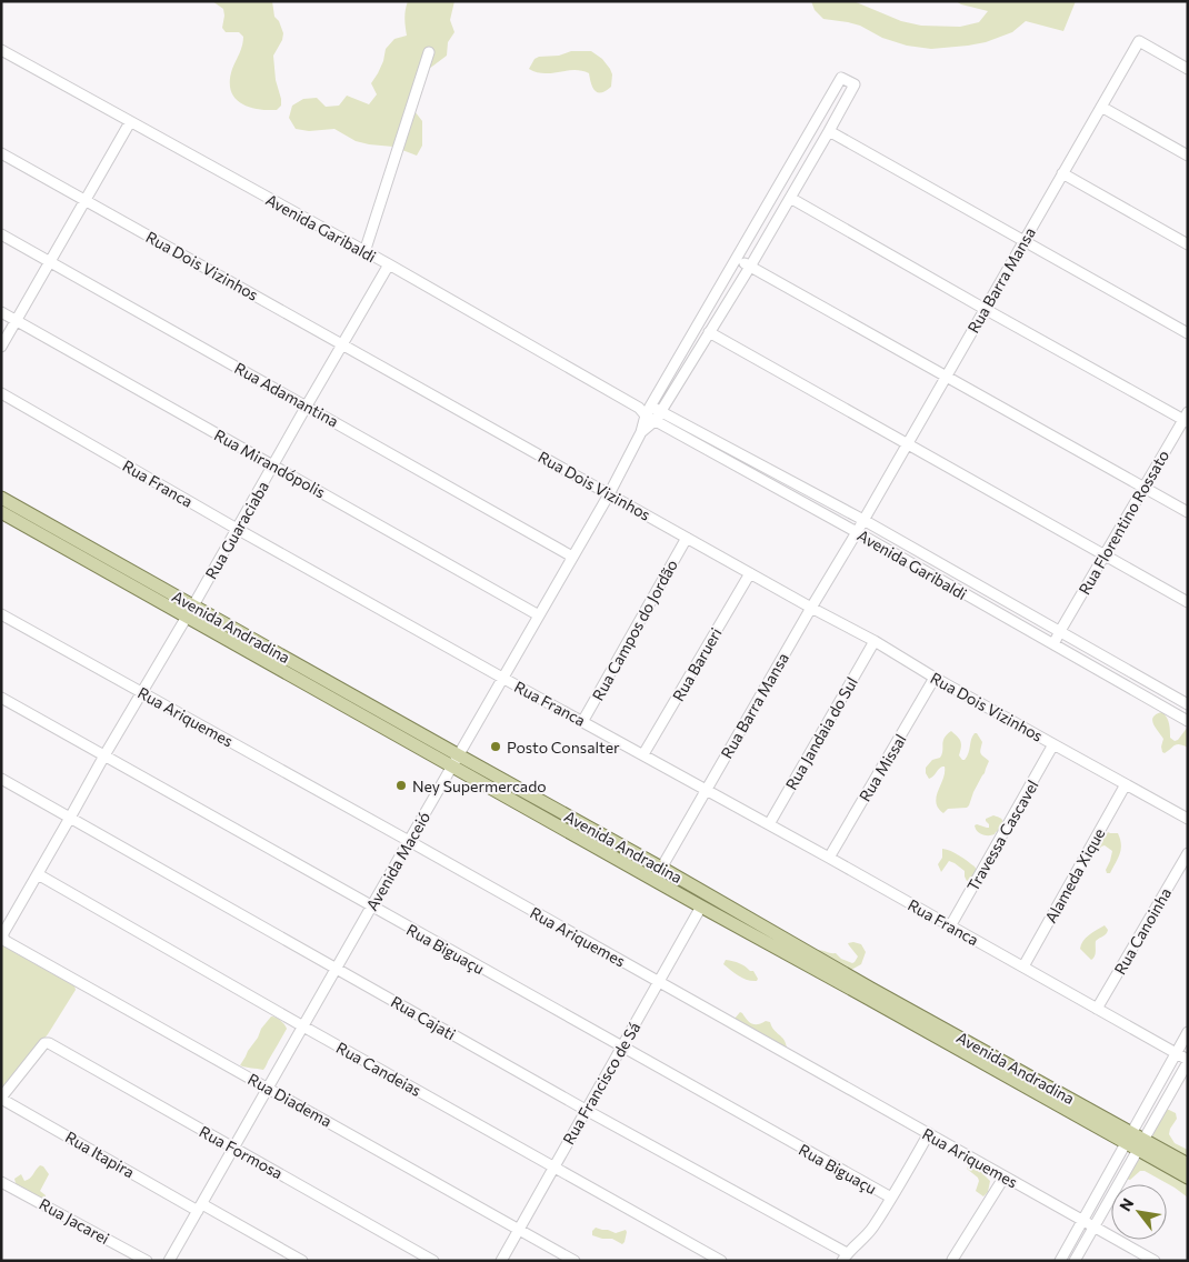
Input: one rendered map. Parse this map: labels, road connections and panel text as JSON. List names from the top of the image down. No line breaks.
{"streets":{"main road":["Avenida Andradina"],"street":["Avenida Garibaldi","Rua Dois Vizinhos","Rua Barra Mansa","Rua Adamantina","Rua Mirandópolis","Rua Franca","Rua Florentino Rossato","Rua Guaraciaba","Rua Campos do Jordão","Rua Barueri","Rua Ariquemes","Rua Jandaia do Sul","Rua Missal","Travessa Cascavel","Avenida Maceió","Alameda Xique","Rua Canoinha","Rua Biguaçu","Rua Cajati","Rua Candeias","Rua Francisco de Sá","Rua Diadema","Rua Formosa","Rua Itapira","Rua Jacarei"]},"crossings":[["Avenida Garibaldi","Rua Barra Mansa"],["Avenida Garibaldi","Rua Florentino Rossato"],["Avenida Garibaldi","Rua Guaraciaba"],["Avenida Garibaldi","Avenida Maceió"],["Rua Dois Vizinhos","Rua Barra Mansa"],["Rua Dois Vizinhos","Rua Guaraciaba"],["Rua Dois Vizinhos","Rua Campos do Jordão"],["Rua Dois Vizinhos","Rua Barueri"],["Rua Dois Vizinhos","Rua Jandaia do Sul"],["Rua Dois Vizinhos","Rua Missal"],["Rua Dois Vizinhos","Travessa Cascavel"],["Rua Dois Vizinhos","Avenida Maceió"],["Rua Dois Vizinhos","Alameda Xique"],["Rua Barra Mansa","Rua Franca"],["Rua Barra Mansa","Avenida Andradina"],["Rua Adamantina","Rua Guaraciaba"],["Rua Adamantina","Avenida Maceió"],["Rua Mirandópolis","Rua Guaraciaba"],["Rua Mirandópolis","Avenida Maceió"],["Rua Franca","Rua Guaraciaba"],["Rua Franca","Rua Campos do Jordão"],["Rua Franca","Rua Barueri"],["Rua Franca","Rua Jandaia do Sul"],["Rua Franca","Rua Missal"],["Rua Franca","Travessa Cascavel"],["Rua Franca","Avenida Maceió"],["Rua Franca","Alameda Xique"],["Rua Franca","Rua Canoinha"],["Rua Guaraciaba","Avenida Andradina"],["Rua Guaraciaba","Rua Ariquemes"],["Rua Guaraciaba","Rua Biguaçu"],["Rua Guaraciaba","Rua Cajati"],["Rua Guaraciaba","Rua Candeias"],["Rua Guaraciaba","Rua Diadema"],["Avenida Andradina","Avenida Maceió"],["Avenida Andradina","Rua Francisco de Sá"],["Rua Ariquemes","Avenida Maceió"],["Rua Ariquemes","Rua Francisco de Sá"],["Avenida Maceió","Rua Biguaçu"],["Avenida Maceió","Rua Cajati"],["Avenida Maceió","Rua Candeias"],["Avenida Maceió","Rua Diadema"],["Avenida Maceió","Rua Formosa"],["Avenida Maceió","Rua Itapira"],["Rua Biguaçu","Rua Francisco de Sá"],["Rua Cajati","Rua Francisco de Sá"],["Rua Candeias","Rua Francisco de Sá"],["Rua Francisco de Sá","Rua Diadema"],["Rua Formosa","Rua Itapira"]],"places":["Posto Consalter","Ney Supermercado"],"north":"top left"}
